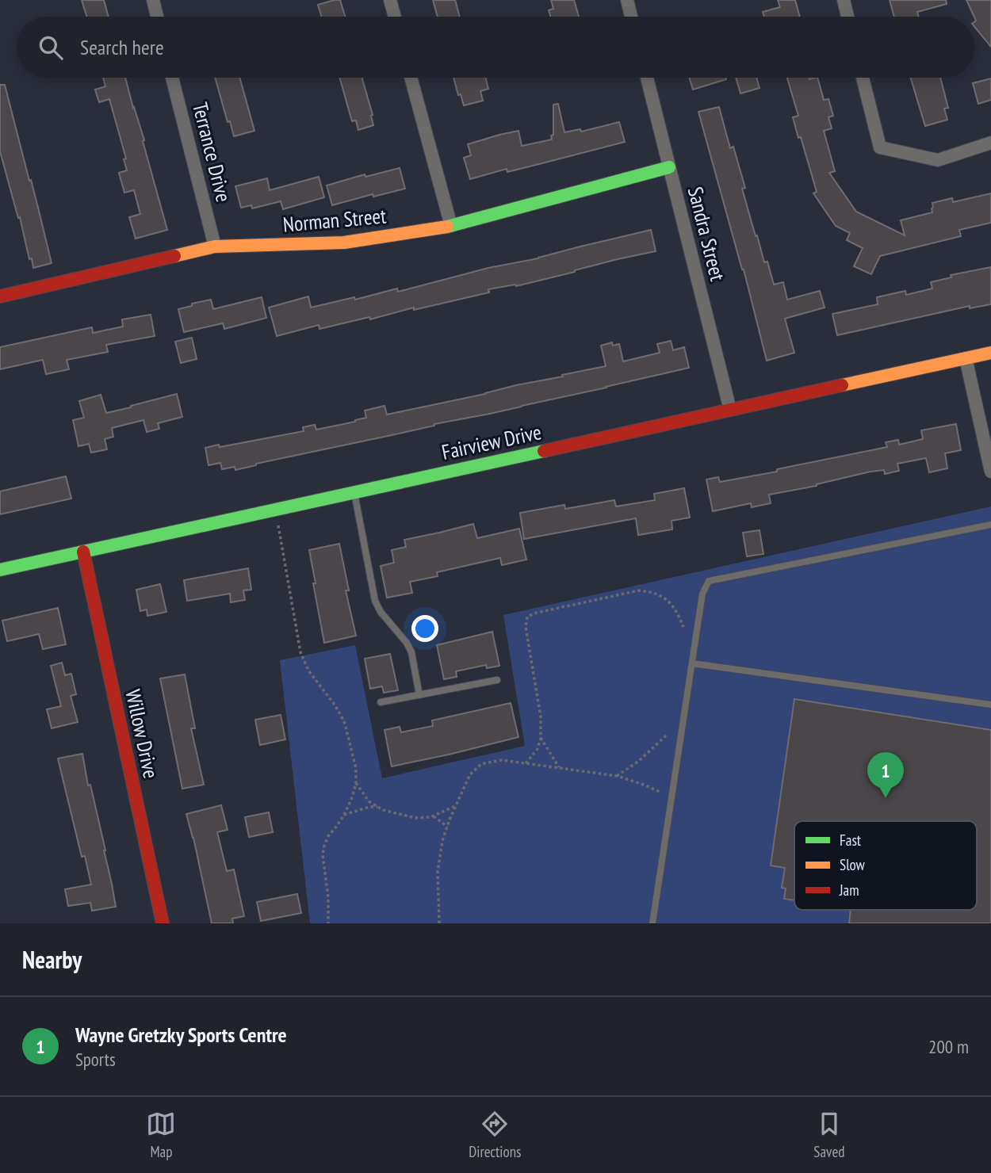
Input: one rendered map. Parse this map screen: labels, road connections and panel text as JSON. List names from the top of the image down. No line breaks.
{"streets":{"street":["Terrance Drive","Norman Street","Sandra Street","Fairview Drive","Willow Drive"]},"crossings":[["Terrance Drive","Norman Street"],["Norman Street","Sandra Street"],["Sandra Street","Fairview Drive"],["Fairview Drive","Willow Drive"]],"legend":["Fast","Slow","Jam"],"page":{"search":"Search here","pins":"1","heading":"Nearby","list":[{"mark":"1","name":"Wayne Gretzky Sports Centre","note":"Sports","value":"200 m"}],"nav":["Map","Directions","Saved"]}}
